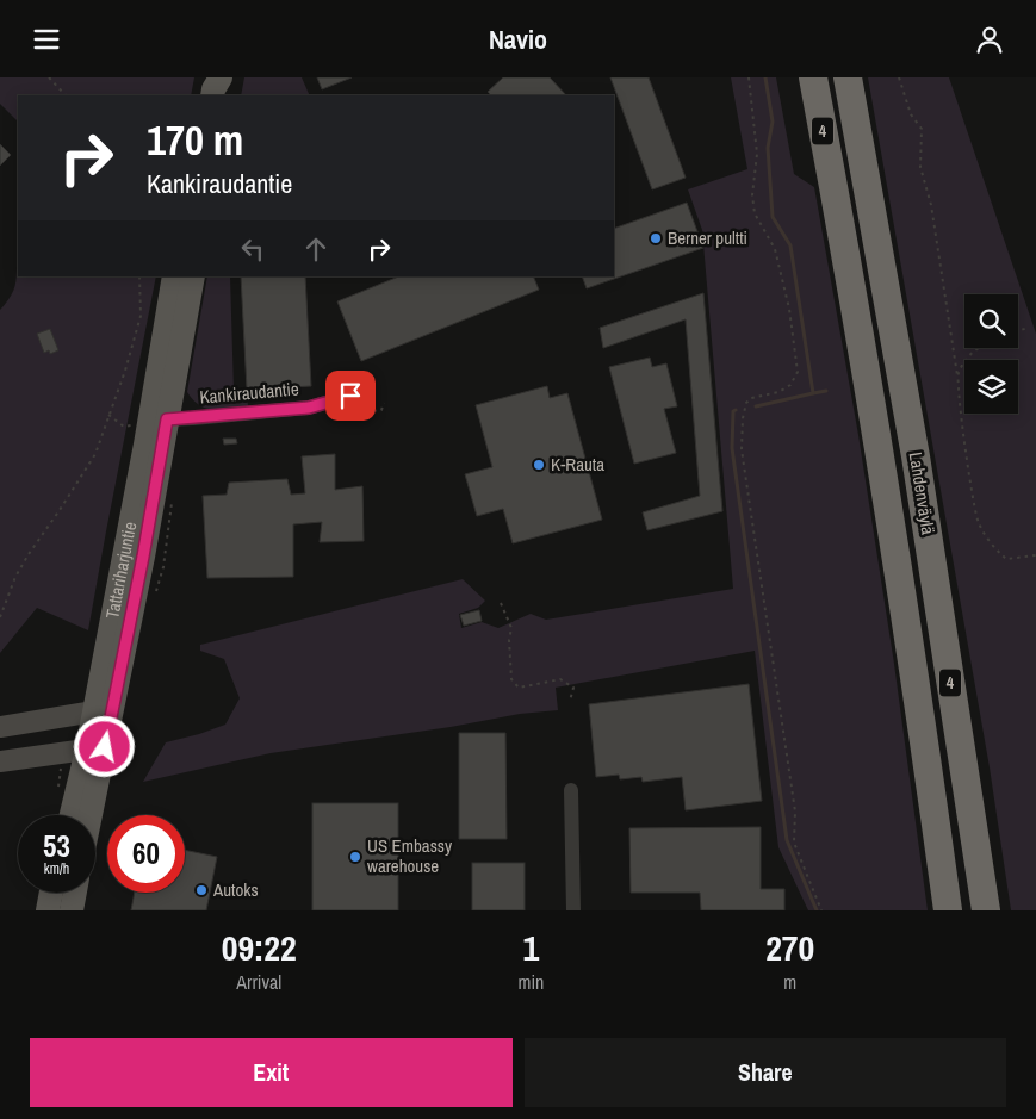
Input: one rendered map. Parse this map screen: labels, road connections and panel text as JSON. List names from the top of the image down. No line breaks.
{"streets":{"highway":["4","Lahdenväylä"],"main road":["Tattariharjuntie"],"street":["Kankiraudantie"]},"crossings":[["Kankiraudantie","Tattariharjuntie"]],"places":["Berner pultti","K-Rauta","US Embassy warehouse","Autoks"],"page":{"header":"Navio","turn":["170 m","Kankiraudantie"],"speed":"53 km/h","limit":"60","eta":["09:22","Arrival","1","min","270","m"],"buttons":["Exit","Share"]}}
